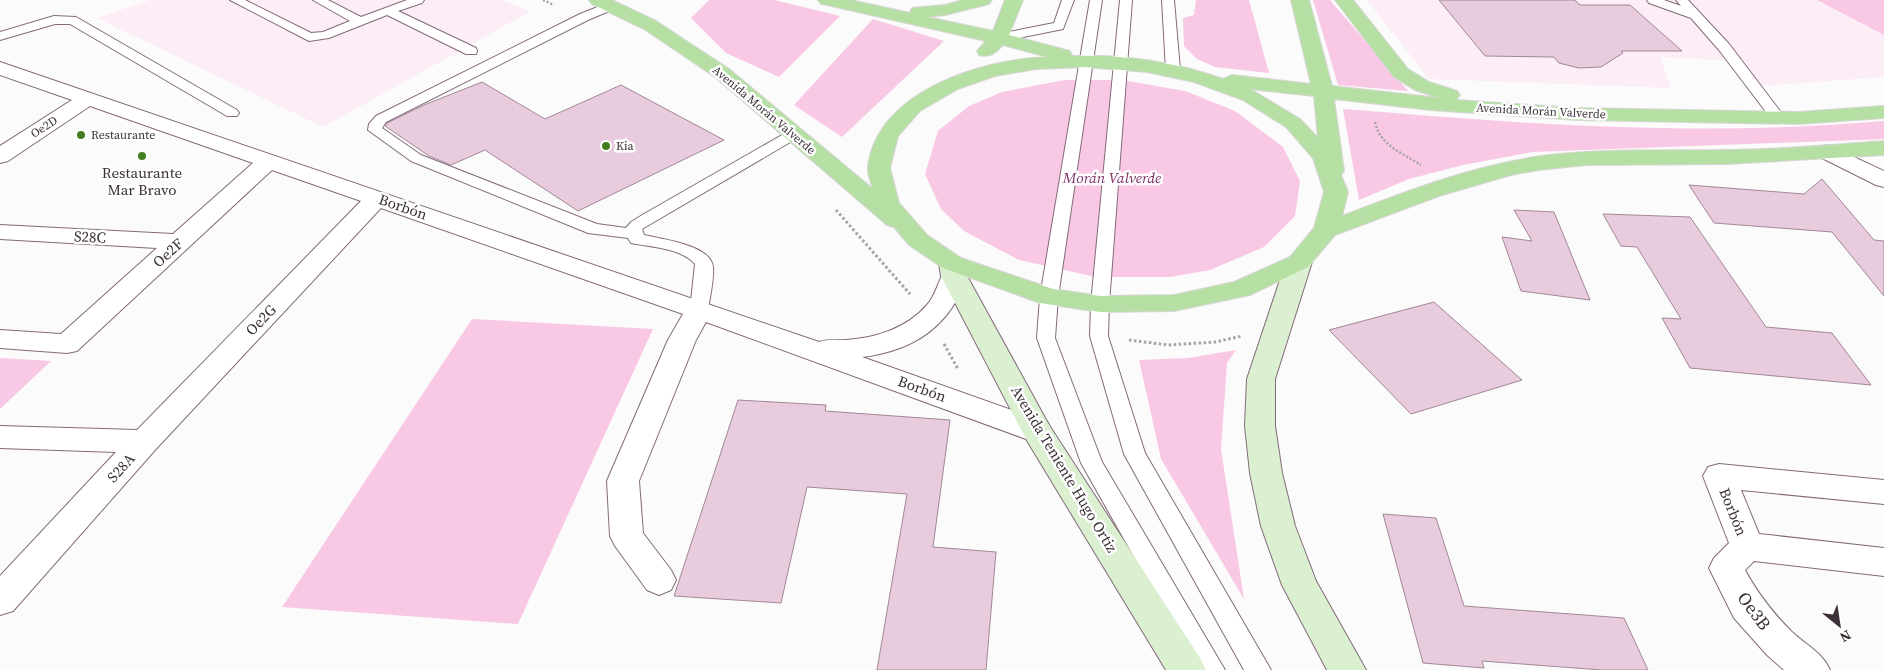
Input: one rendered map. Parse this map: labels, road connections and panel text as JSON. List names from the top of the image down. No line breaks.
{"streets":{"main road":["Avenida Morán Valverde","Avenida Teniente Hugo Ortiz"],"street":["Oe2D","Borbón","S28C","Oe2F","Oe2G","S28A","Oe3B"]},"crossings":[["Oe2D","Borbón"],["Borbón","Oe2F"],["Borbón","Oe2G"],["Borbón","Avenida Teniente Hugo Ortiz"],["Borbón","Oe3B"],["S28C","Oe2F"],["Oe2G","S28A"]],"parks":["Morán Valverde"],"places":["Restaurante","Kia","Restaurante Mar Bravo"],"north":"bottom right"}
